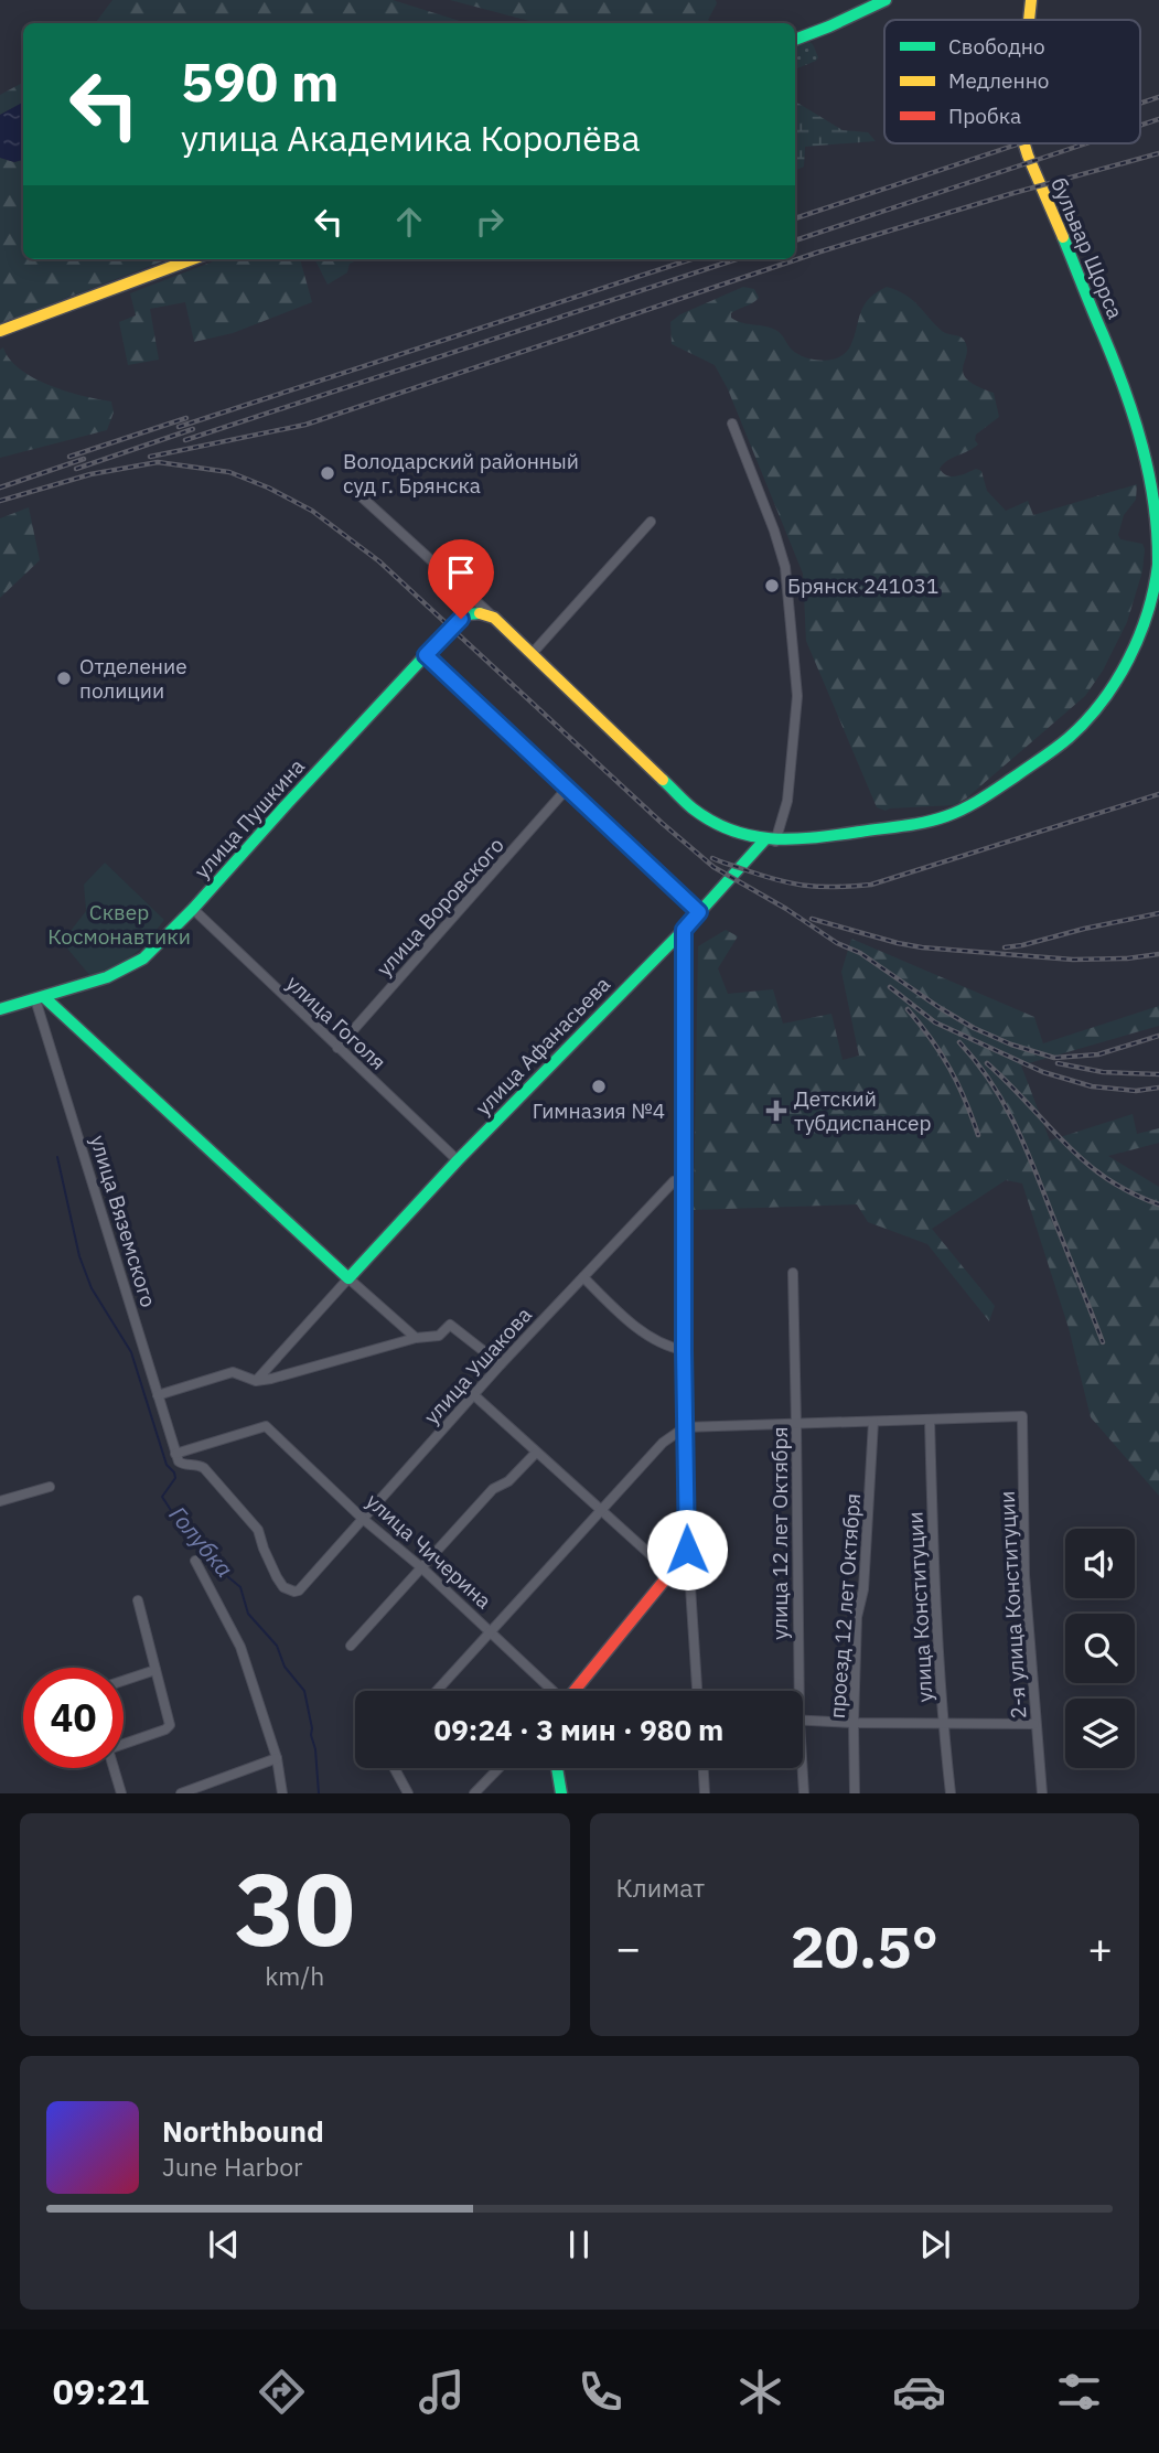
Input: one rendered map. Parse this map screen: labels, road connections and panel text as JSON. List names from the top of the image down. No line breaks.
{"streets":{"main road":["бульвар Щорса","улица Пушкина","улица Афанасьева"],"street":["улица Воровского","улица Гоголя","улица Вяземского","улица Ушакова","улица 12 лет Октября","улица Чичерина","2-я улица Конституции","проезд 12 лет Октября","улица Конституции"]},"crossings":[["бульвар Щорса","улица Афанасьева"],["улица Пушкина","улица Гоголя"],["улица Пушкина","улица Вяземского"],["улица Воровского","улица Гоголя"],["улица Гоголя","улица Афанасьева"],["улица Вяземского","улица Ушакова"],["улица Вяземского","улица Чичерина"],["улица Ушакова","улица Чичерина"],["2-я улица Конституции","улица Конституции"]],"water":["Голубка"],"parks":["Сквер Космонавтики"],"places":{"other":["Володарский районный суд г. Брянска","Брянск 241031","Отделение полиции","Гимназия №4"],"health":["Детский тубдиспансер"]},"legend":["Свободно","Медленно","Пробка"],"page":{"turn":["590 m","улица Академика Королёва"],"limit":"40","trip":"09:24 · 3 мин · 980 m","tile":[["30","km/h"],"Климат"],"heat":["−","20.5°","+"],"song":["Northbound","June Harbor"],"tabs":"09:21"}}
